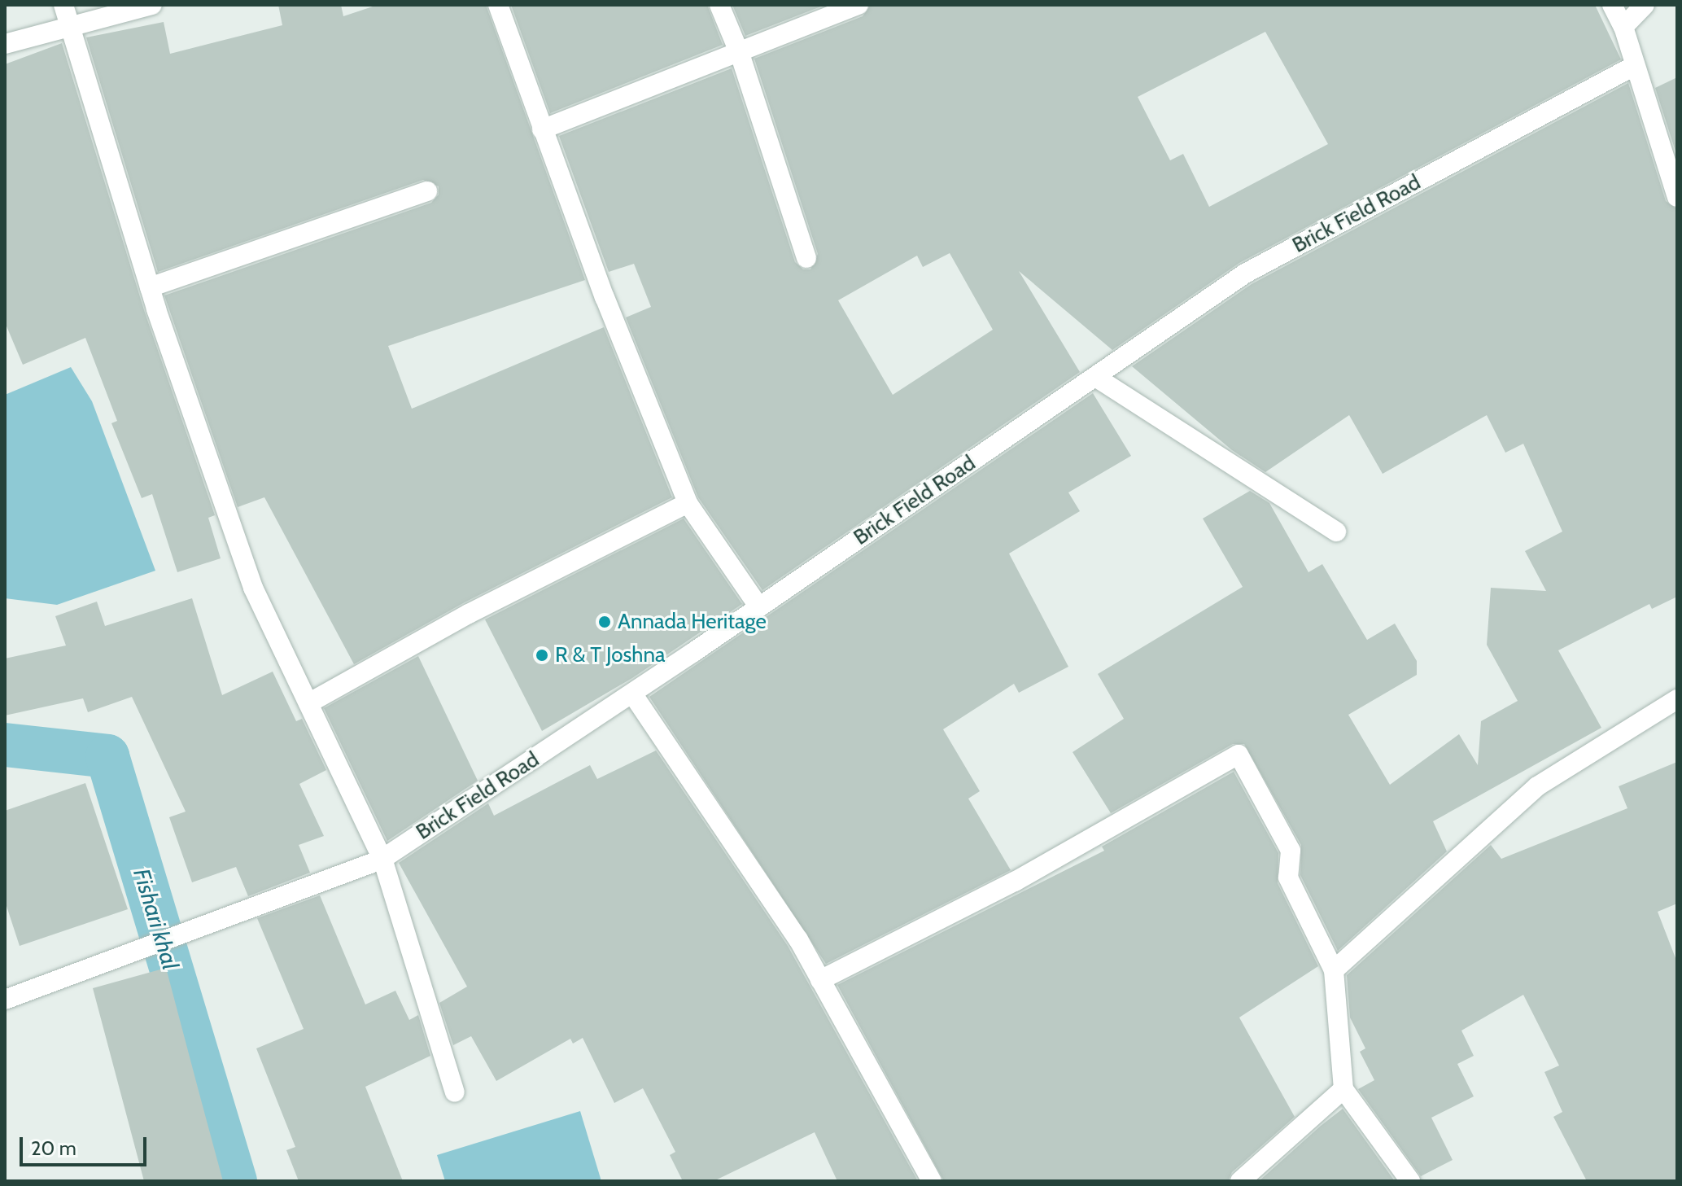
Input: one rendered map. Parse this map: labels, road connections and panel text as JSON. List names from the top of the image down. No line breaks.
{"streets":{"street":["Brick Field Road"]},"water":["Fishari khal"],"places":["Annada Heritage","R & T Joshna"],"scale_bar":"20 m"}
